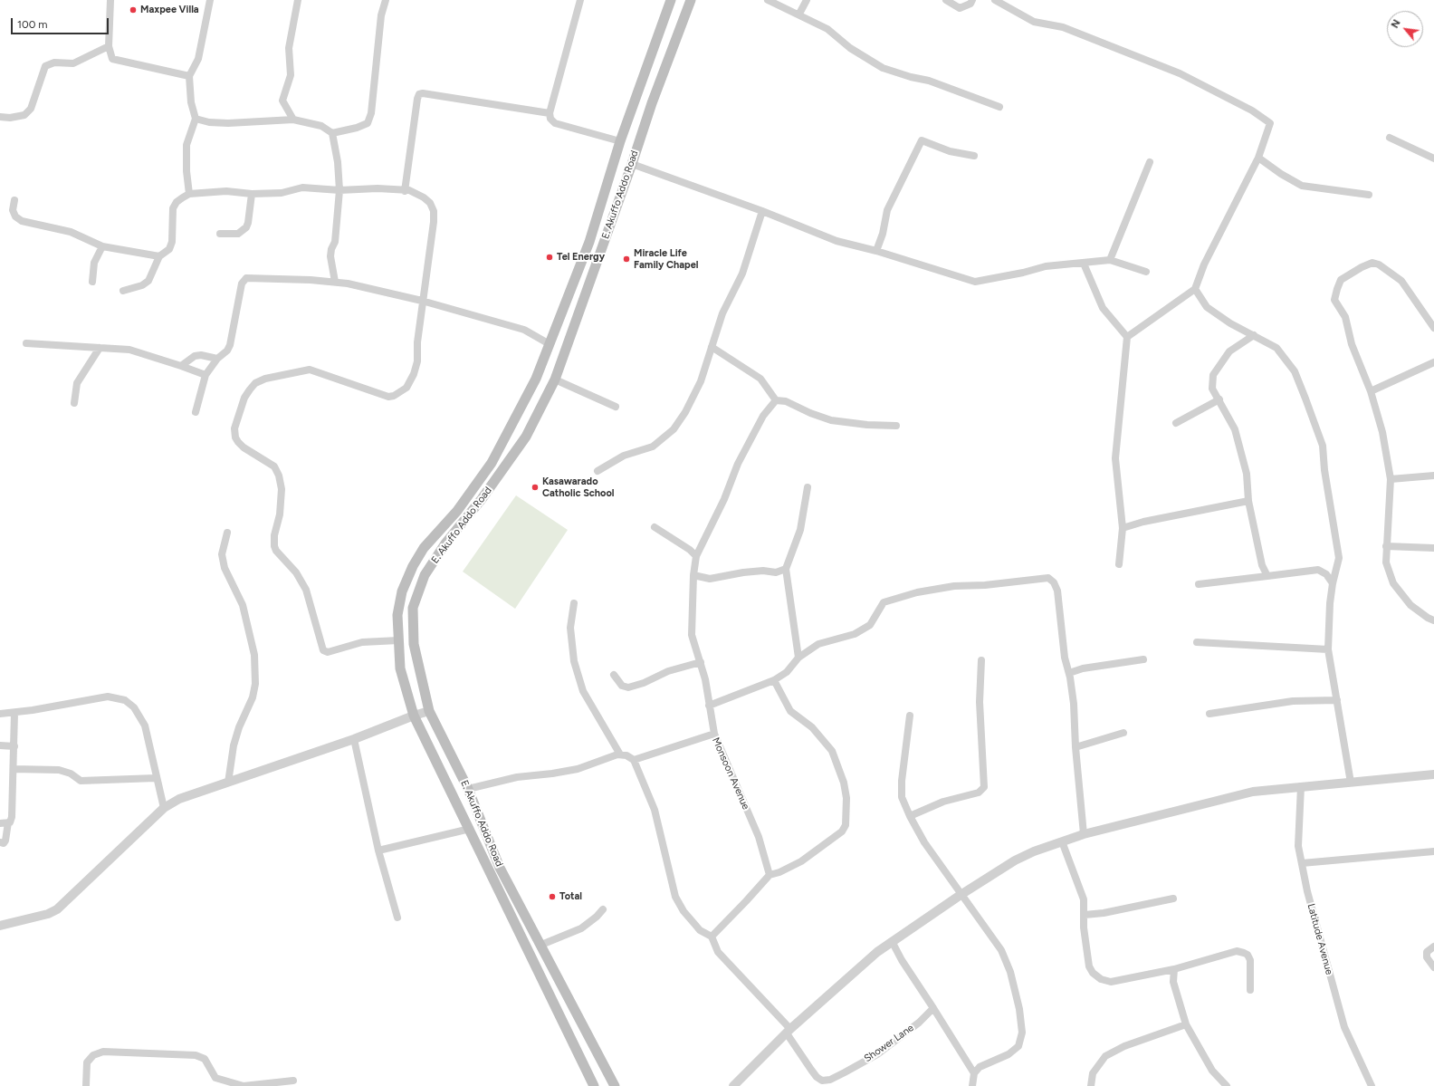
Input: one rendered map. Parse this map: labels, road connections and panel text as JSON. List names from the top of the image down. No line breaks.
{"streets":{"main road":["E. Akuffo Addo Road"],"street":["Monsoon Avenue","Latitude Avenue","Shower Lane"]},"places":["Maxpee Villa","Tel Energy","Miracle Life Family Chapel","Kasawarado Catholic School","Total"],"scale_bar":"100 m","north":"top left"}
